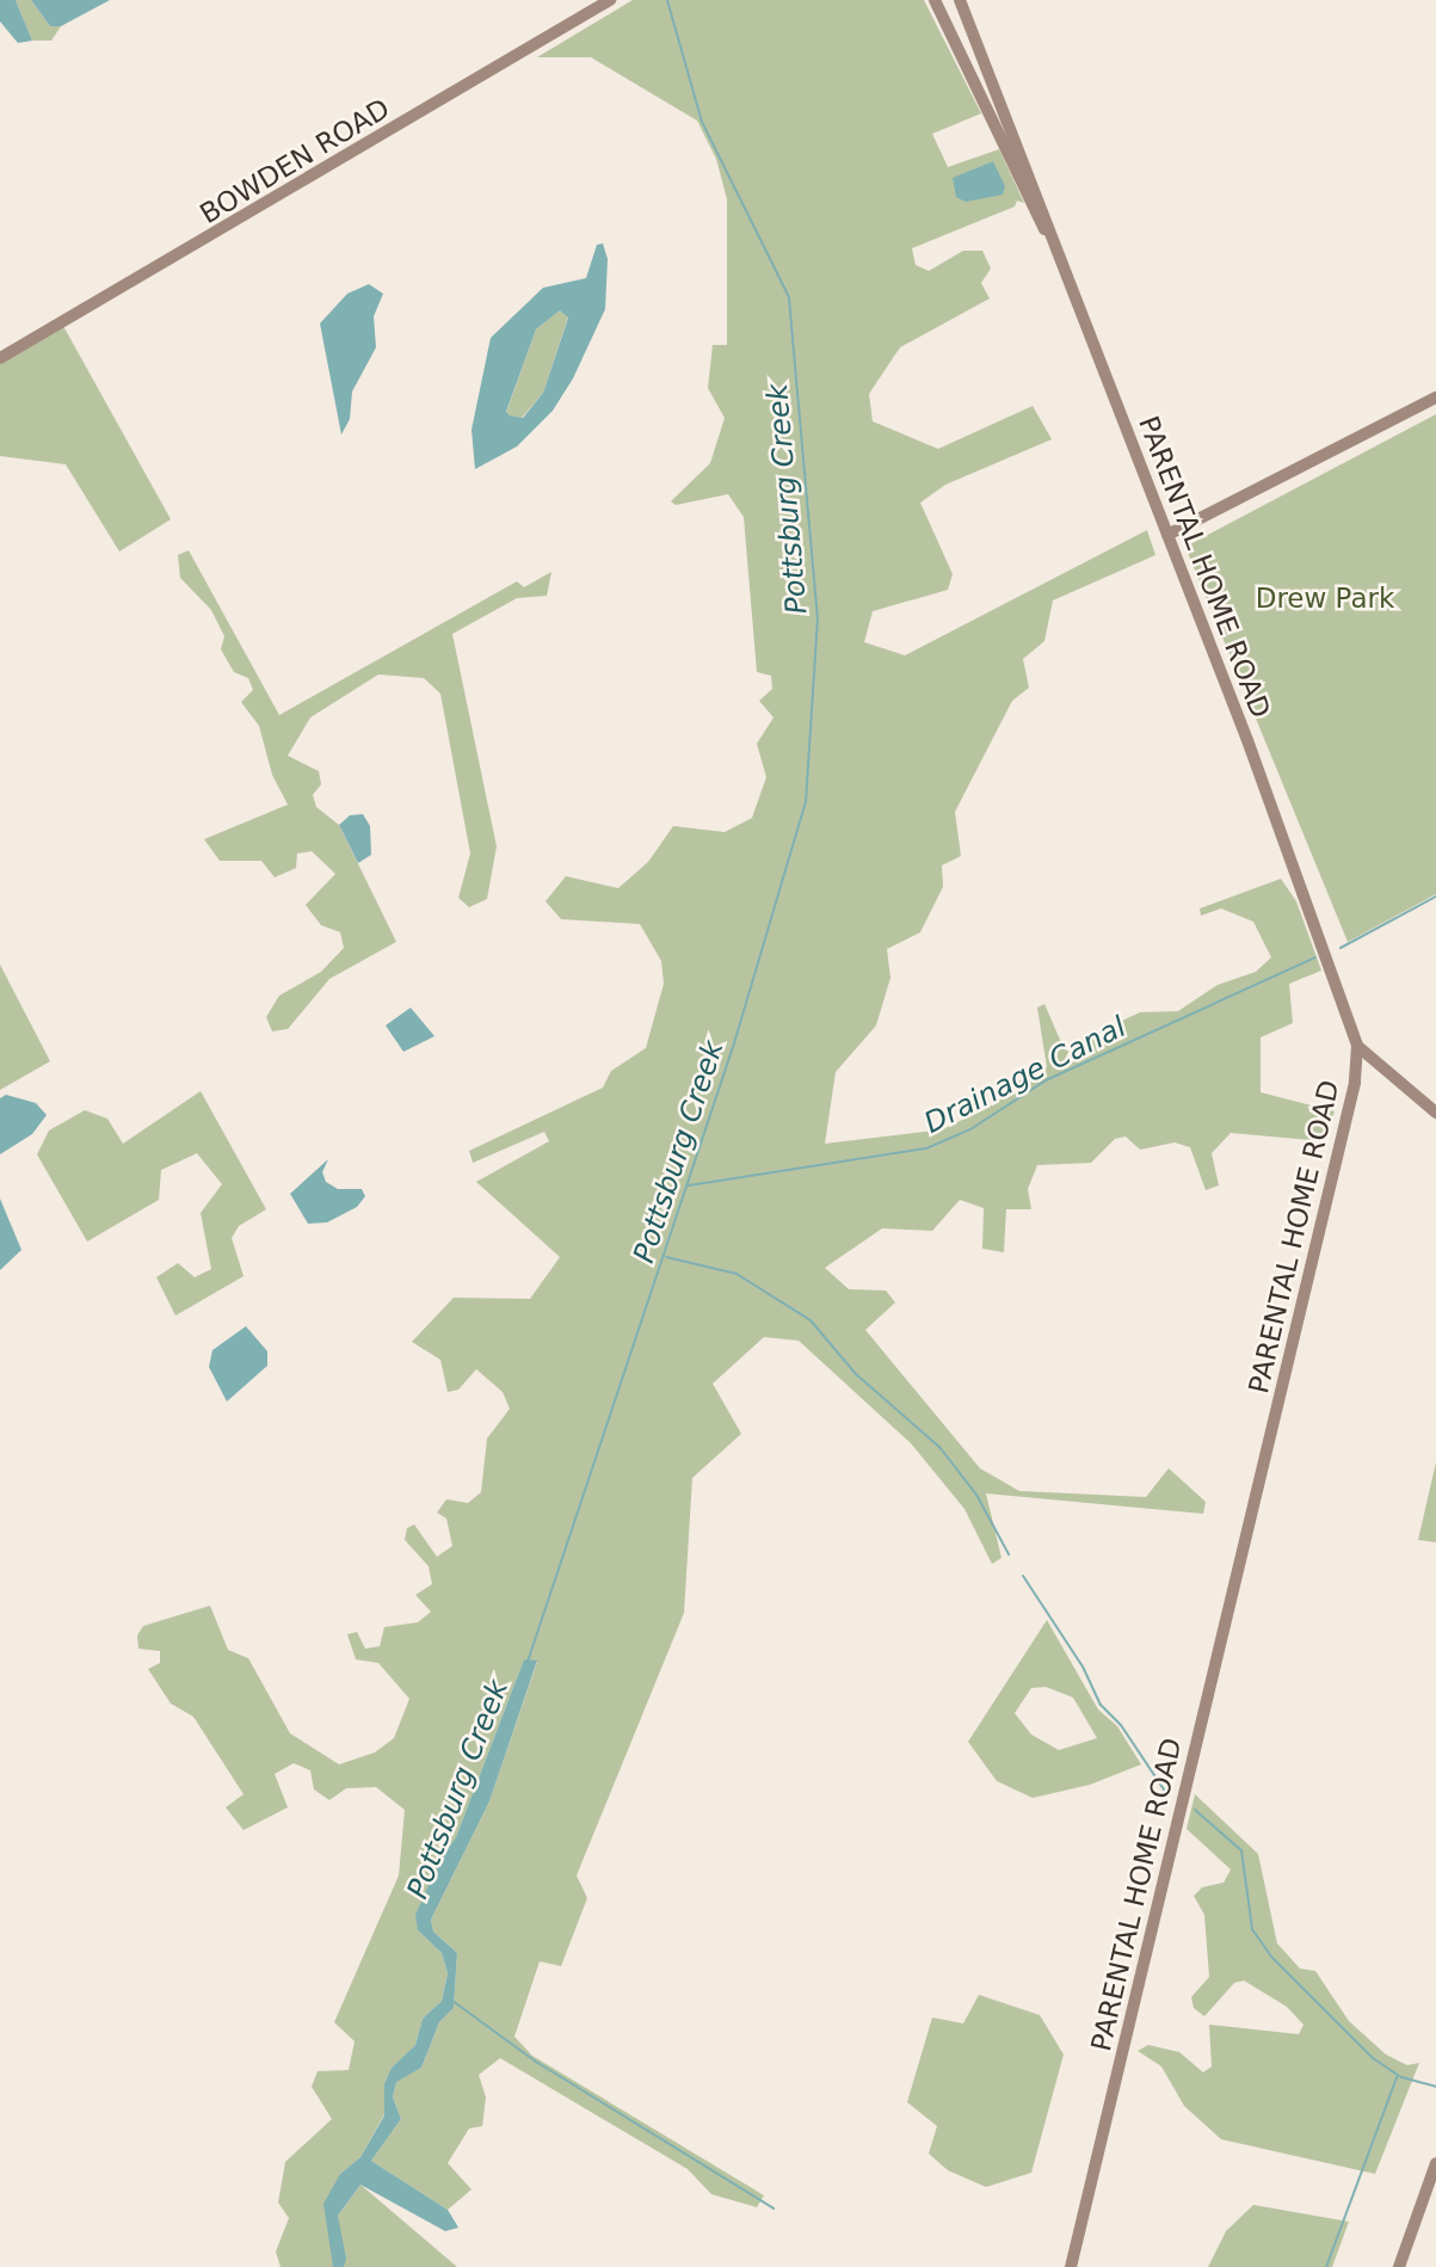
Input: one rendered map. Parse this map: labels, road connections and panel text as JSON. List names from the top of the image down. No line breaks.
{"streets":{"main road":["BOWDEN ROAD","PARENTAL HOME ROAD"]},"water":["Pottsburg Creek","Drainage Canal"],"parks":["Drew Park"]}
